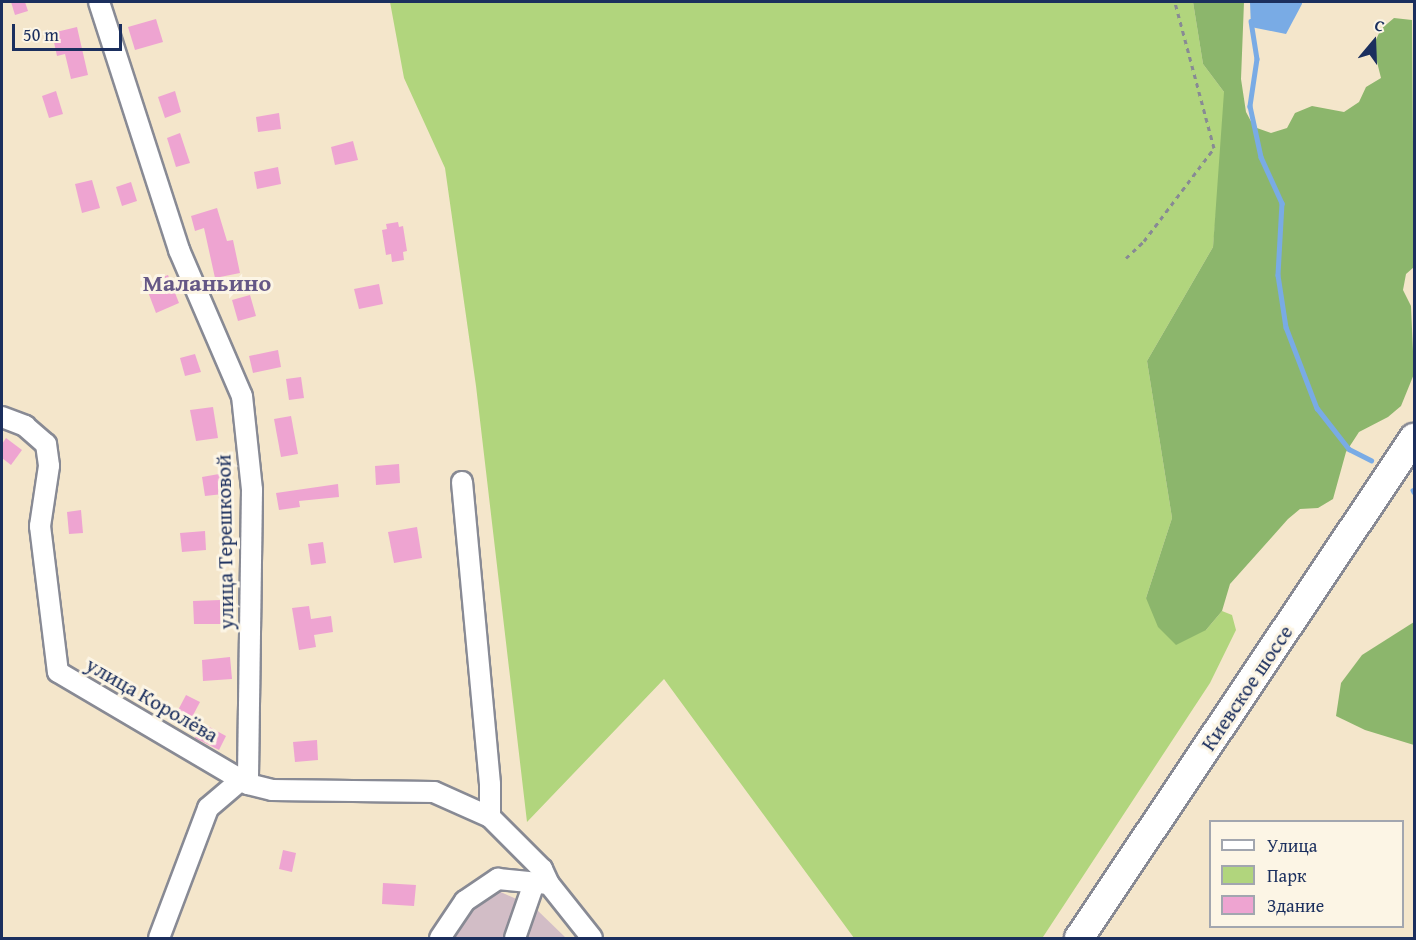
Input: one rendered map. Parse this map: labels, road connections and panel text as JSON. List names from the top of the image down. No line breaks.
{"streets":{"highway":["Киевское шоссе"],"street":["улица Терешковой","улица Королёва"]},"crossings":[["улица Терешковой","улица Королёва"]],"districts":["Маланьино"],"legend":["Улица","Парк","Здание"],"scale_bar":"50 m","north":"top"}
